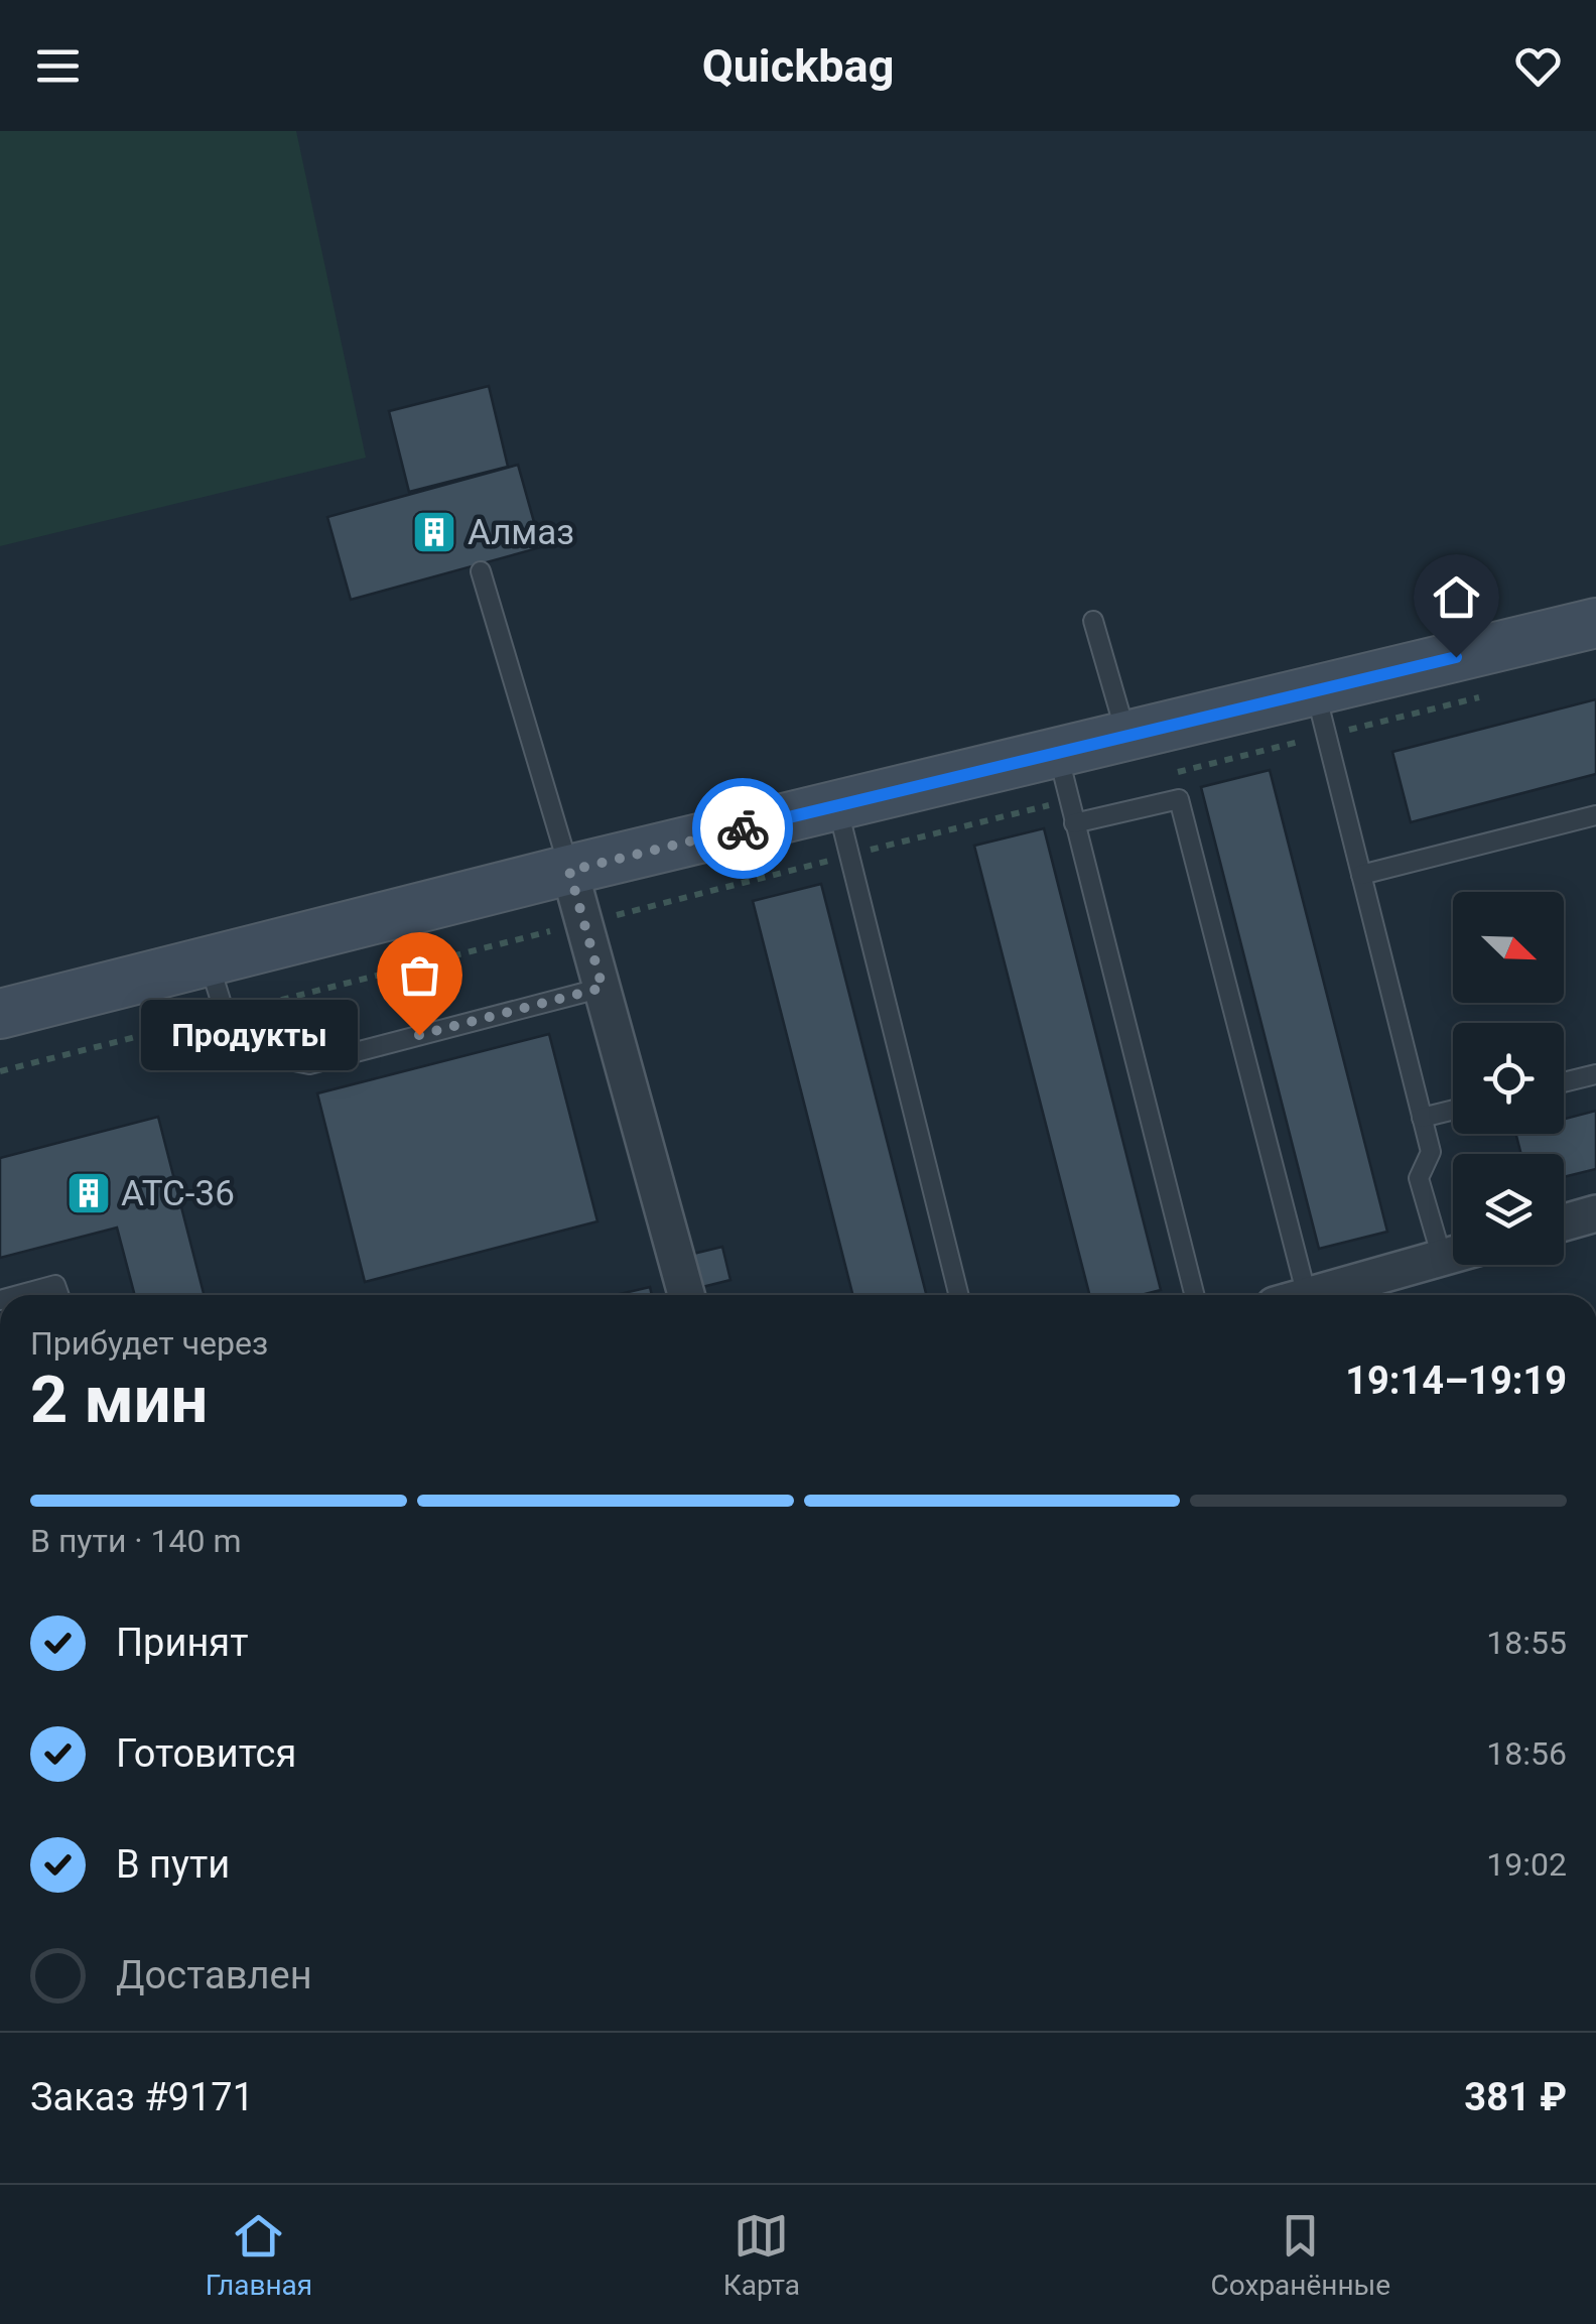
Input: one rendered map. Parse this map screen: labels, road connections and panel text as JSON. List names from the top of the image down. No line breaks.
{"places":{"building":["Алмаз","АТС-36"],"other":["Продукты"]},"north":"bottom right","page":{"header":"Quickbag","bubble":"Продукты","heading":["2 мин","Прибудет через","19:14–19:19"],"panel":["Заказ #9171","381 ₽"],"bar":"В пути · 140 m","list":[["Принят","18:55"],["Готовится","18:56"],["В пути","19:02"],"Доставлен"],"tabs":["Главная","Карта","Сохранённые"]}}
